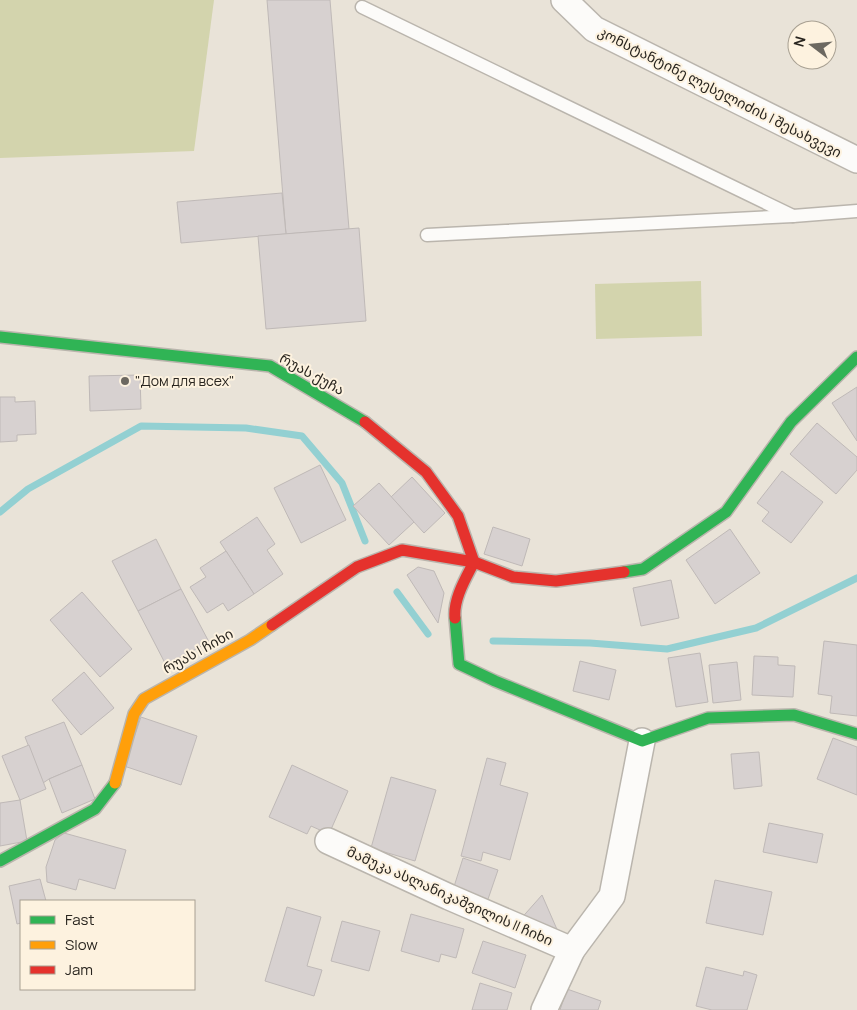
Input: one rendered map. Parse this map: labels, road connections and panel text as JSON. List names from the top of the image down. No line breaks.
{"streets":{"street":["კონსტანტინე ლესელიძის I შესახვევი","რუას ქუჩა","რუას I ჩიხი","მამუკა ასლანიკაშვილის II ჩიხი"]},"crossings":[["რუას ქუჩა","რუას I ჩიხი"]],"places":["\"Дом для всех\""],"legend":["Fast","Slow","Jam"],"north":"left"}
